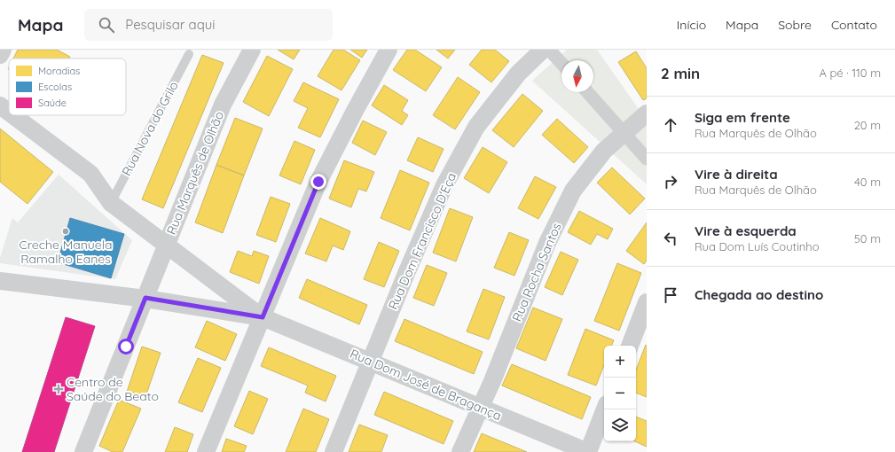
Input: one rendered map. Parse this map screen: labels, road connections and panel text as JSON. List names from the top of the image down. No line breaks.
{"streets":{"street":["Rua Marquês de Olhão","Rua Dom Francisco D'Eça","Rua Rocha Santos","Rua Dom José de Bragança"],"lane":["Rua Nova do Grilo"]},"crossings":[["Rua Dom Francisco D'Eça","Rua Dom José de Bragança"],["Rua Rocha Santos","Rua Dom José de Bragança"]],"places":{"other":["Creche Manuela Ramalho Eanes"],"health":["Centro de Saúde do Beato"]},"legend":["Moradias","Escolas","Saúde"],"north":"bottom","page":{"header":"Mapa","search":"Pesquisar aqui","nav":["Início","Mapa","Sobre","Contato"],"heading":["2 min","A pé · 110 m"],"list":[["Siga em frente","Rua Marquês de Olhão","20 m"],["Vire à direita","Rua Marquês de Olhão","40 m"],["Vire à esquerda","Rua Dom Luís Coutinho","50 m"],"Chegada ao destino"],"map_buttons":["+","−"]}}
